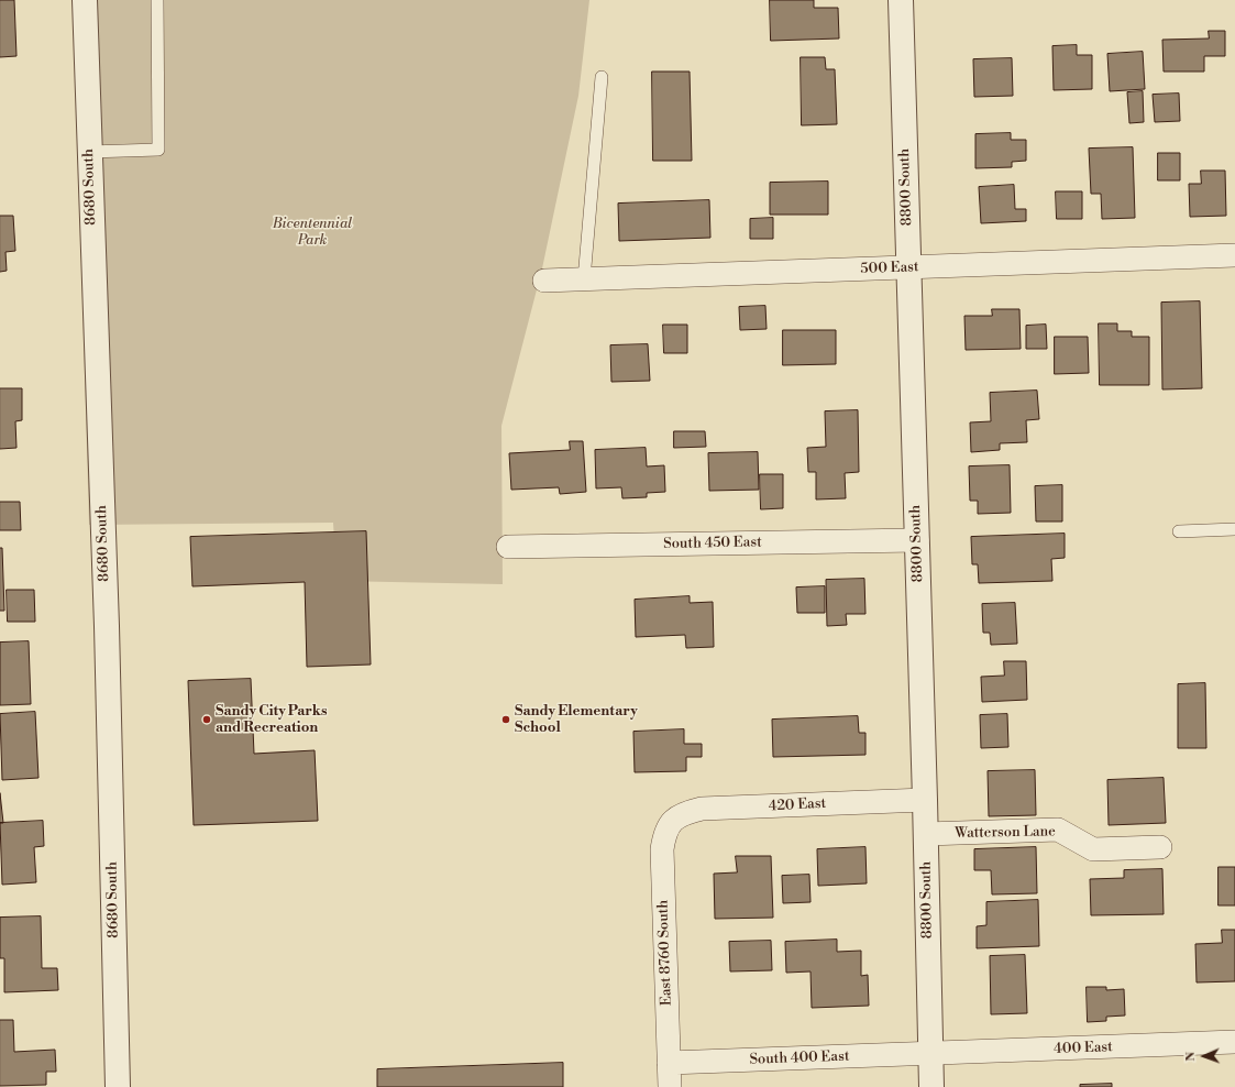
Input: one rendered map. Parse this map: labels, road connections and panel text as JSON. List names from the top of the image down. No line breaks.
{"streets":{"street":["8680 South","8800 South","500 East","South 450 East","420 East","Watterson Lane","East 8760 South","400 East","South 400 East"]},"crossings":[["8800 South","500 East"],["8800 South","South 450 East"],["8800 South","420 East"],["8800 South","Watterson Lane"],["8800 South","400 East"],["8800 South","South 400 East"],["420 East","East 8760 South"],["East 8760 South","South 400 East"],["400 East","South 400 East"]],"parks":["Bicentennial Park"],"places":["Sandy City Parks and Recreation","Sandy Elementary School"],"north":"left"}
